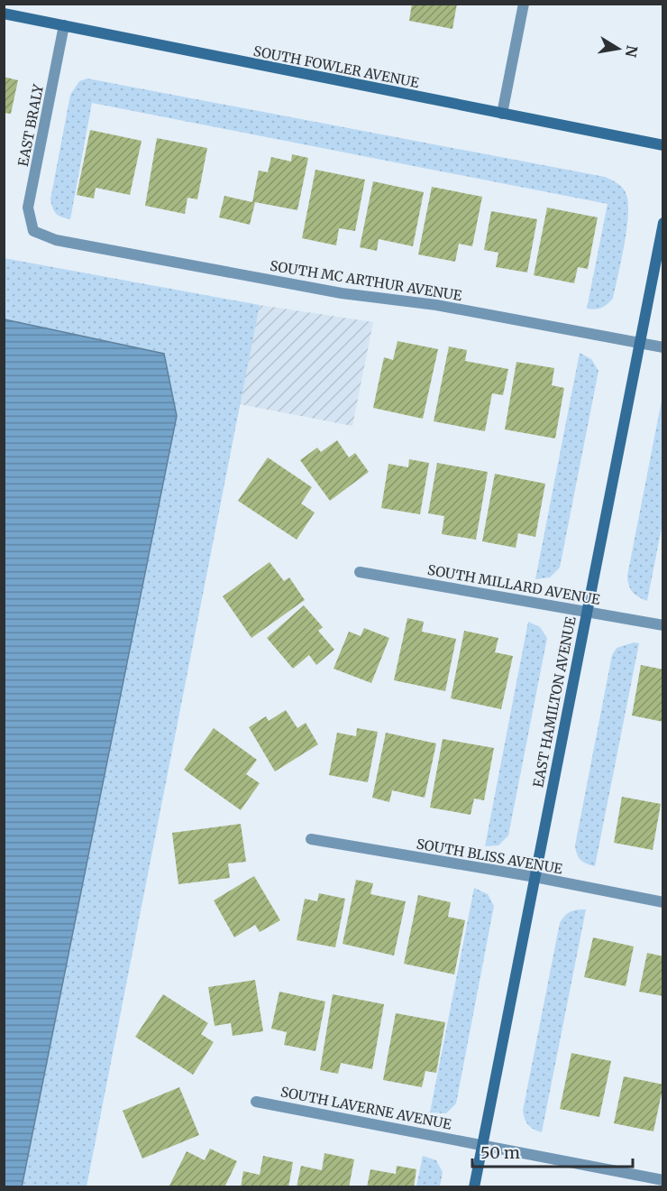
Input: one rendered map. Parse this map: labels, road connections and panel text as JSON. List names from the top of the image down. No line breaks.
{"streets":{"street":["SOUTH FOWLER AVENUE","EAST BRALY","SOUTH MC ARTHUR AVENUE","SOUTH MILLARD AVENUE","EAST HAMILTON AVENUE","SOUTH BLISS AVENUE","SOUTH LAVERNE AVENUE"]},"crossings":[["SOUTH FOWLER AVENUE","EAST BRALY"],["EAST BRALY","SOUTH MC ARTHUR AVENUE"],["SOUTH MC ARTHUR AVENUE","EAST HAMILTON AVENUE"],["SOUTH MILLARD AVENUE","EAST HAMILTON AVENUE"],["EAST HAMILTON AVENUE","SOUTH BLISS AVENUE"],["EAST HAMILTON AVENUE","SOUTH LAVERNE AVENUE"]],"scale_bar":"50 m","north":"right"}
